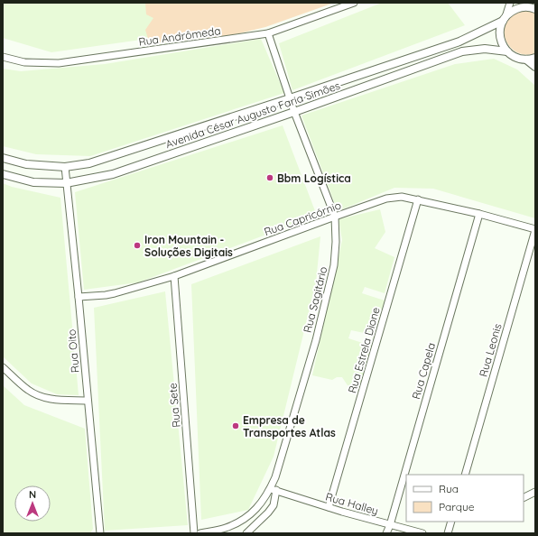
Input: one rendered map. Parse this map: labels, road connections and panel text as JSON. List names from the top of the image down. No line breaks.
{"streets":{"street":["Rua Andrômeda","Avenida César Augusto Faria Simões","Rua Capricórnio","Rua Sagitário","Rua Estrela Dione","Rua Leonis","Rua Oito","Rua Capela","Rua Sete","Rua Halley"]},"crossings":[["Rua Andrômeda","Rua Sagitário"],["Avenida César Augusto Faria Simões","Rua Sagitário"],["Avenida César Augusto Faria Simões","Rua Oito"],["Rua Capricórnio","Rua Sagitário"],["Rua Capricórnio","Rua Estrela Dione"],["Rua Capricórnio","Rua Leonis"],["Rua Capricórnio","Rua Oito"],["Rua Capricórnio","Rua Capela"],["Rua Capricórnio","Rua Sete"],["Rua Sagitário","Rua Halley"],["Rua Estrela Dione","Rua Halley"],["Rua Capela","Rua Halley"]],"places":["Bbm Logística","Iron Mountain - Soluções Digitais","Empresa de Transportes Atlas"],"legend":["Rua","Parque"],"north":"top"}
